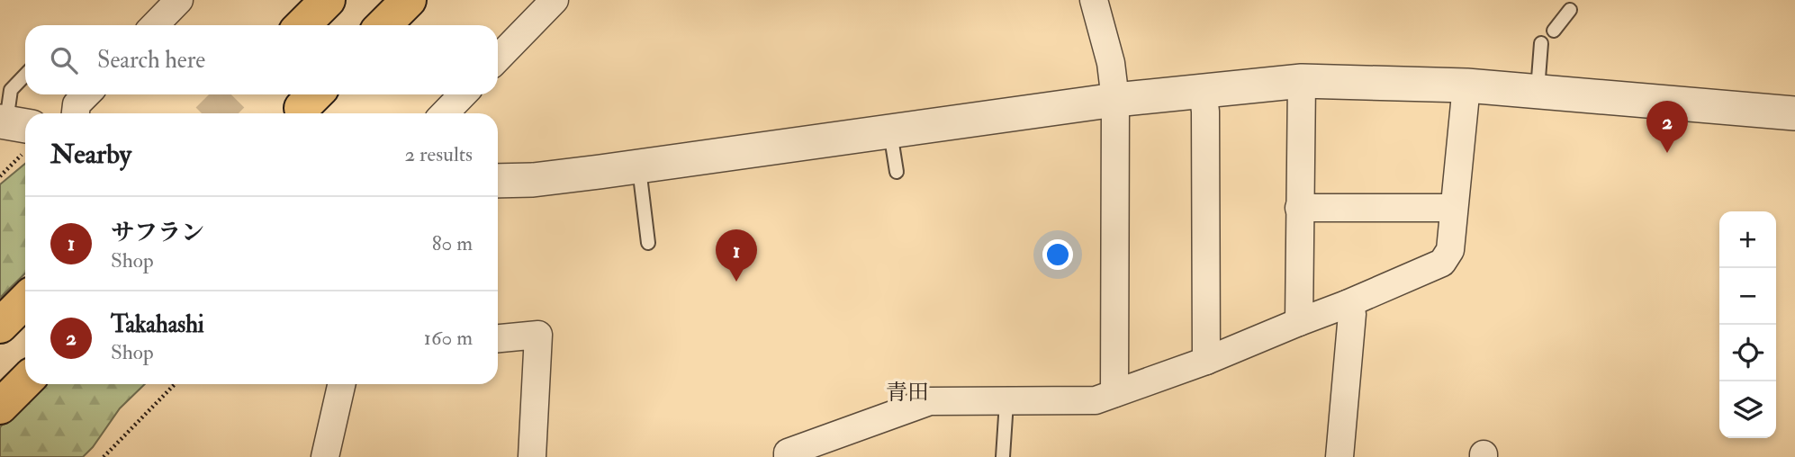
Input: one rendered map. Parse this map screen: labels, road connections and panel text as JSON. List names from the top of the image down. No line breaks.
{"districts":["青田"],"page":{"search":"Search here","pins":["2","1"],"heading":["Nearby","2 results"],"list":[{"mark":"1","name":"サフラン","note":"Shop","value":"80 m"},{"mark":"2","name":"Takahashi","note":"Shop","value":"160 m"}],"map_buttons":["+","−"]}}
